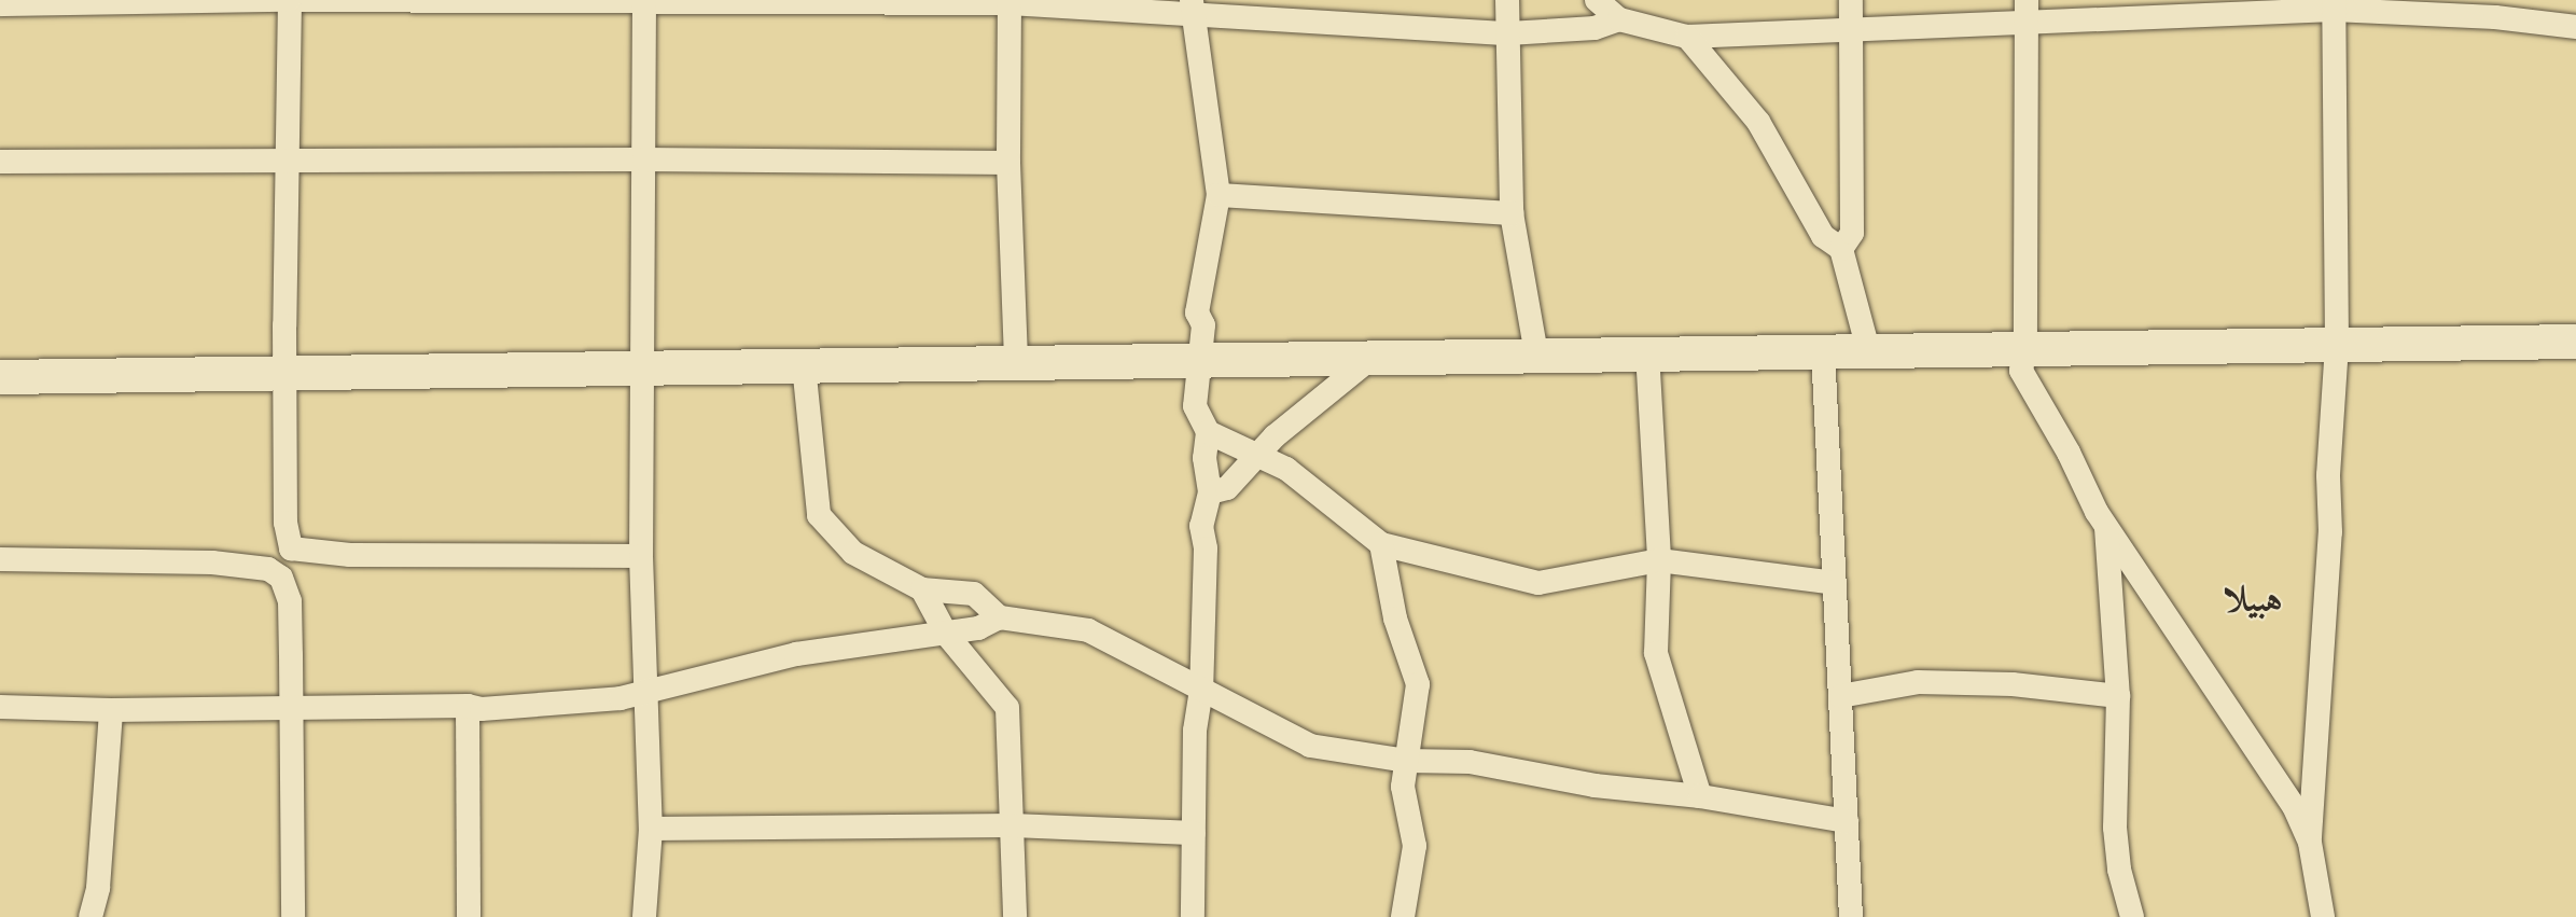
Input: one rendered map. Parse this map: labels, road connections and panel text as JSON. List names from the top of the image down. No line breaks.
{"districts":["هبيلا"]}
